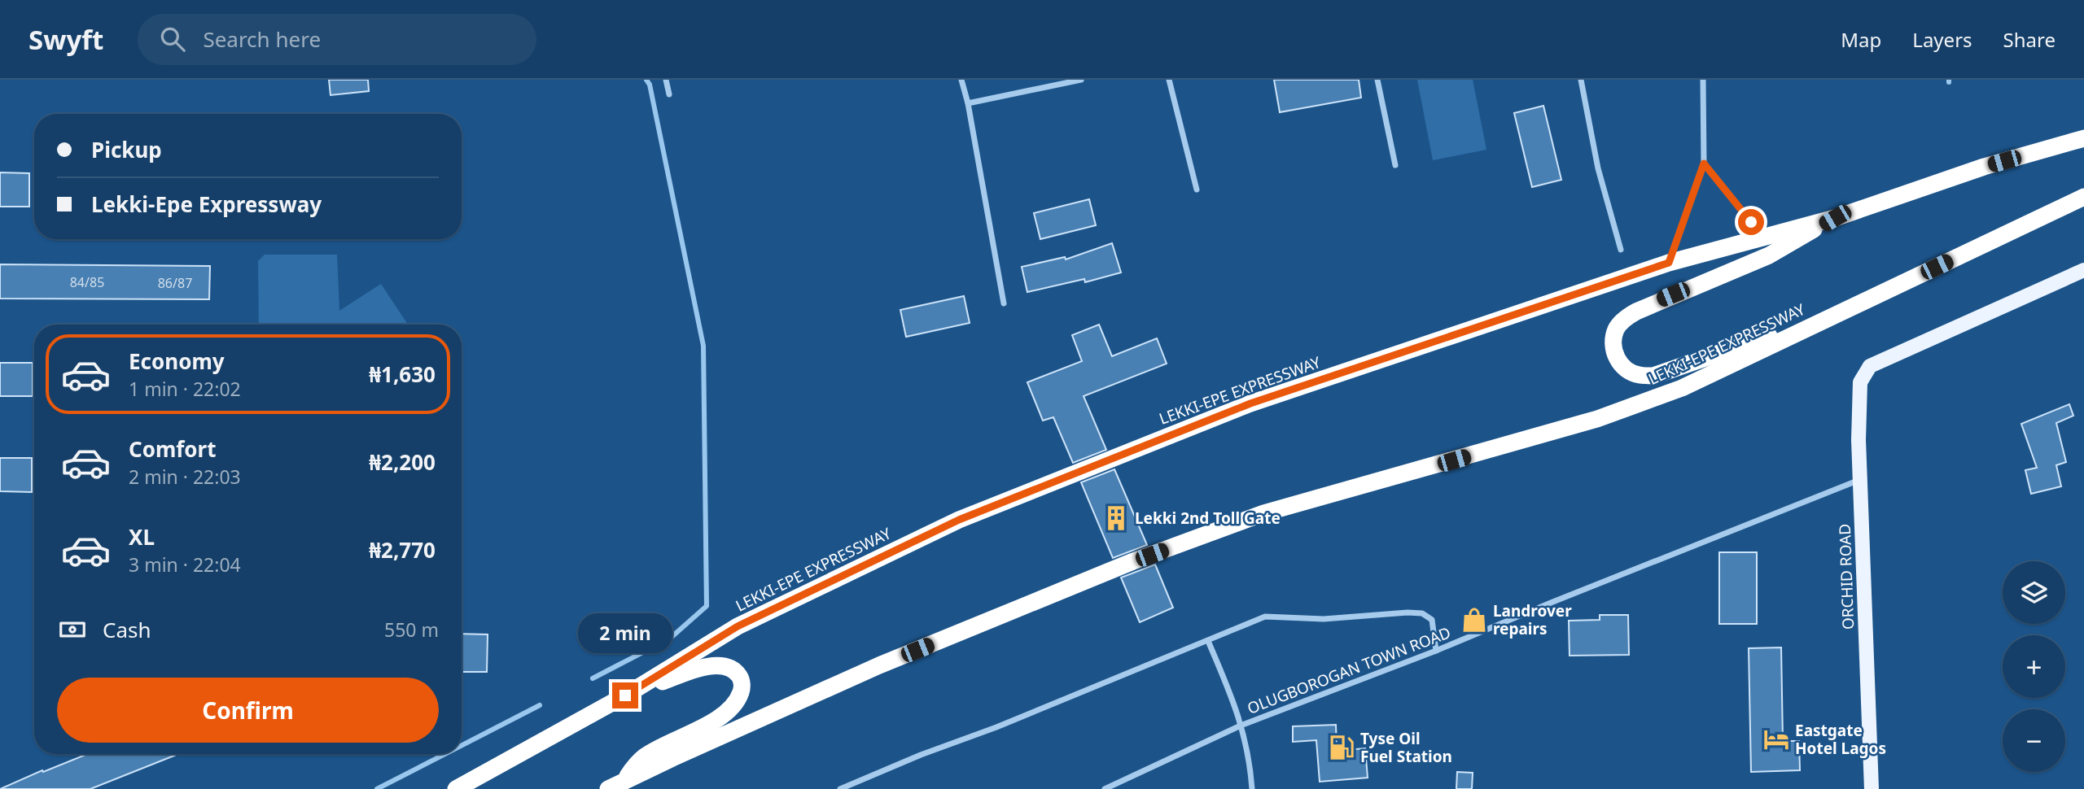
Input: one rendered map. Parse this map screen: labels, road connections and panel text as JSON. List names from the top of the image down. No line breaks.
{"streets":{"highway":["LEKKI-EPE EXPRESSWAY"],"main road":["ORCHID ROAD"],"street":["OLUGBOROGAN TOWN ROAD"]},"crossings":[["ORCHID ROAD","OLUGBOROGAN TOWN ROAD"]],"places":{"building":["Lekki 2nd Toll Gate"],"shop":["Landrover repairs"],"hotel":["Eastgate Hotel Lagos"],"fuel station":["Tyse Oil Fuel Station"]},"house_numbers":["84/85","86/87"],"page":{"header":"Swyft","search":"Search here","nav":["Map","Layers","Share"],"banner":["Pickup","Lekki-Epe Expressway"],"list":[{"name":"Economy","note":"1 min · 22:02","value":"₦1,630"},{"name":"Comfort","note":"2 min · 22:03","value":"₦2,200"},{"name":"XL","note":"3 min · 22:04","value":"₦2,770"}],"map_buttons":["+","−"],"pay":["Cash","550 m"],"bubble":"2 min","buttons":"Confirm"}}
